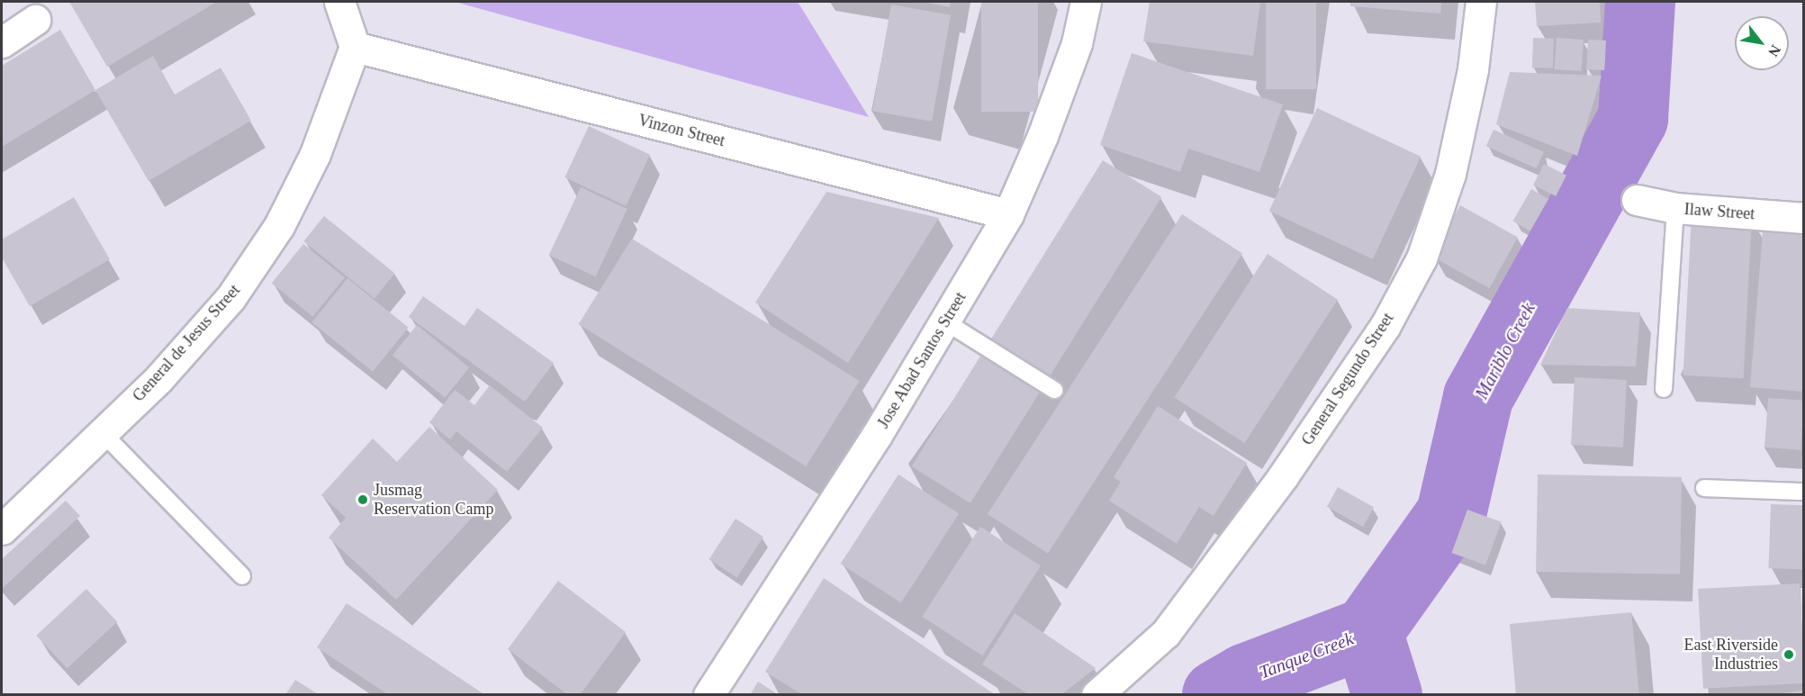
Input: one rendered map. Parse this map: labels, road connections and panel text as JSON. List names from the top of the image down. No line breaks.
{"streets":{"street":["Vinzon Street","Ilaw Street","General de Jesus Street","Jose Abad Santos Street","General Segundo Street"]},"crossings":[["Vinzon Street","General de Jesus Street"],["Vinzon Street","Jose Abad Santos Street"]],"water":["Mariblo Creek","Tanque Creek"],"places":["Jusmag Reservation Camp","East Riverside Industries"],"north":"bottom right"}
